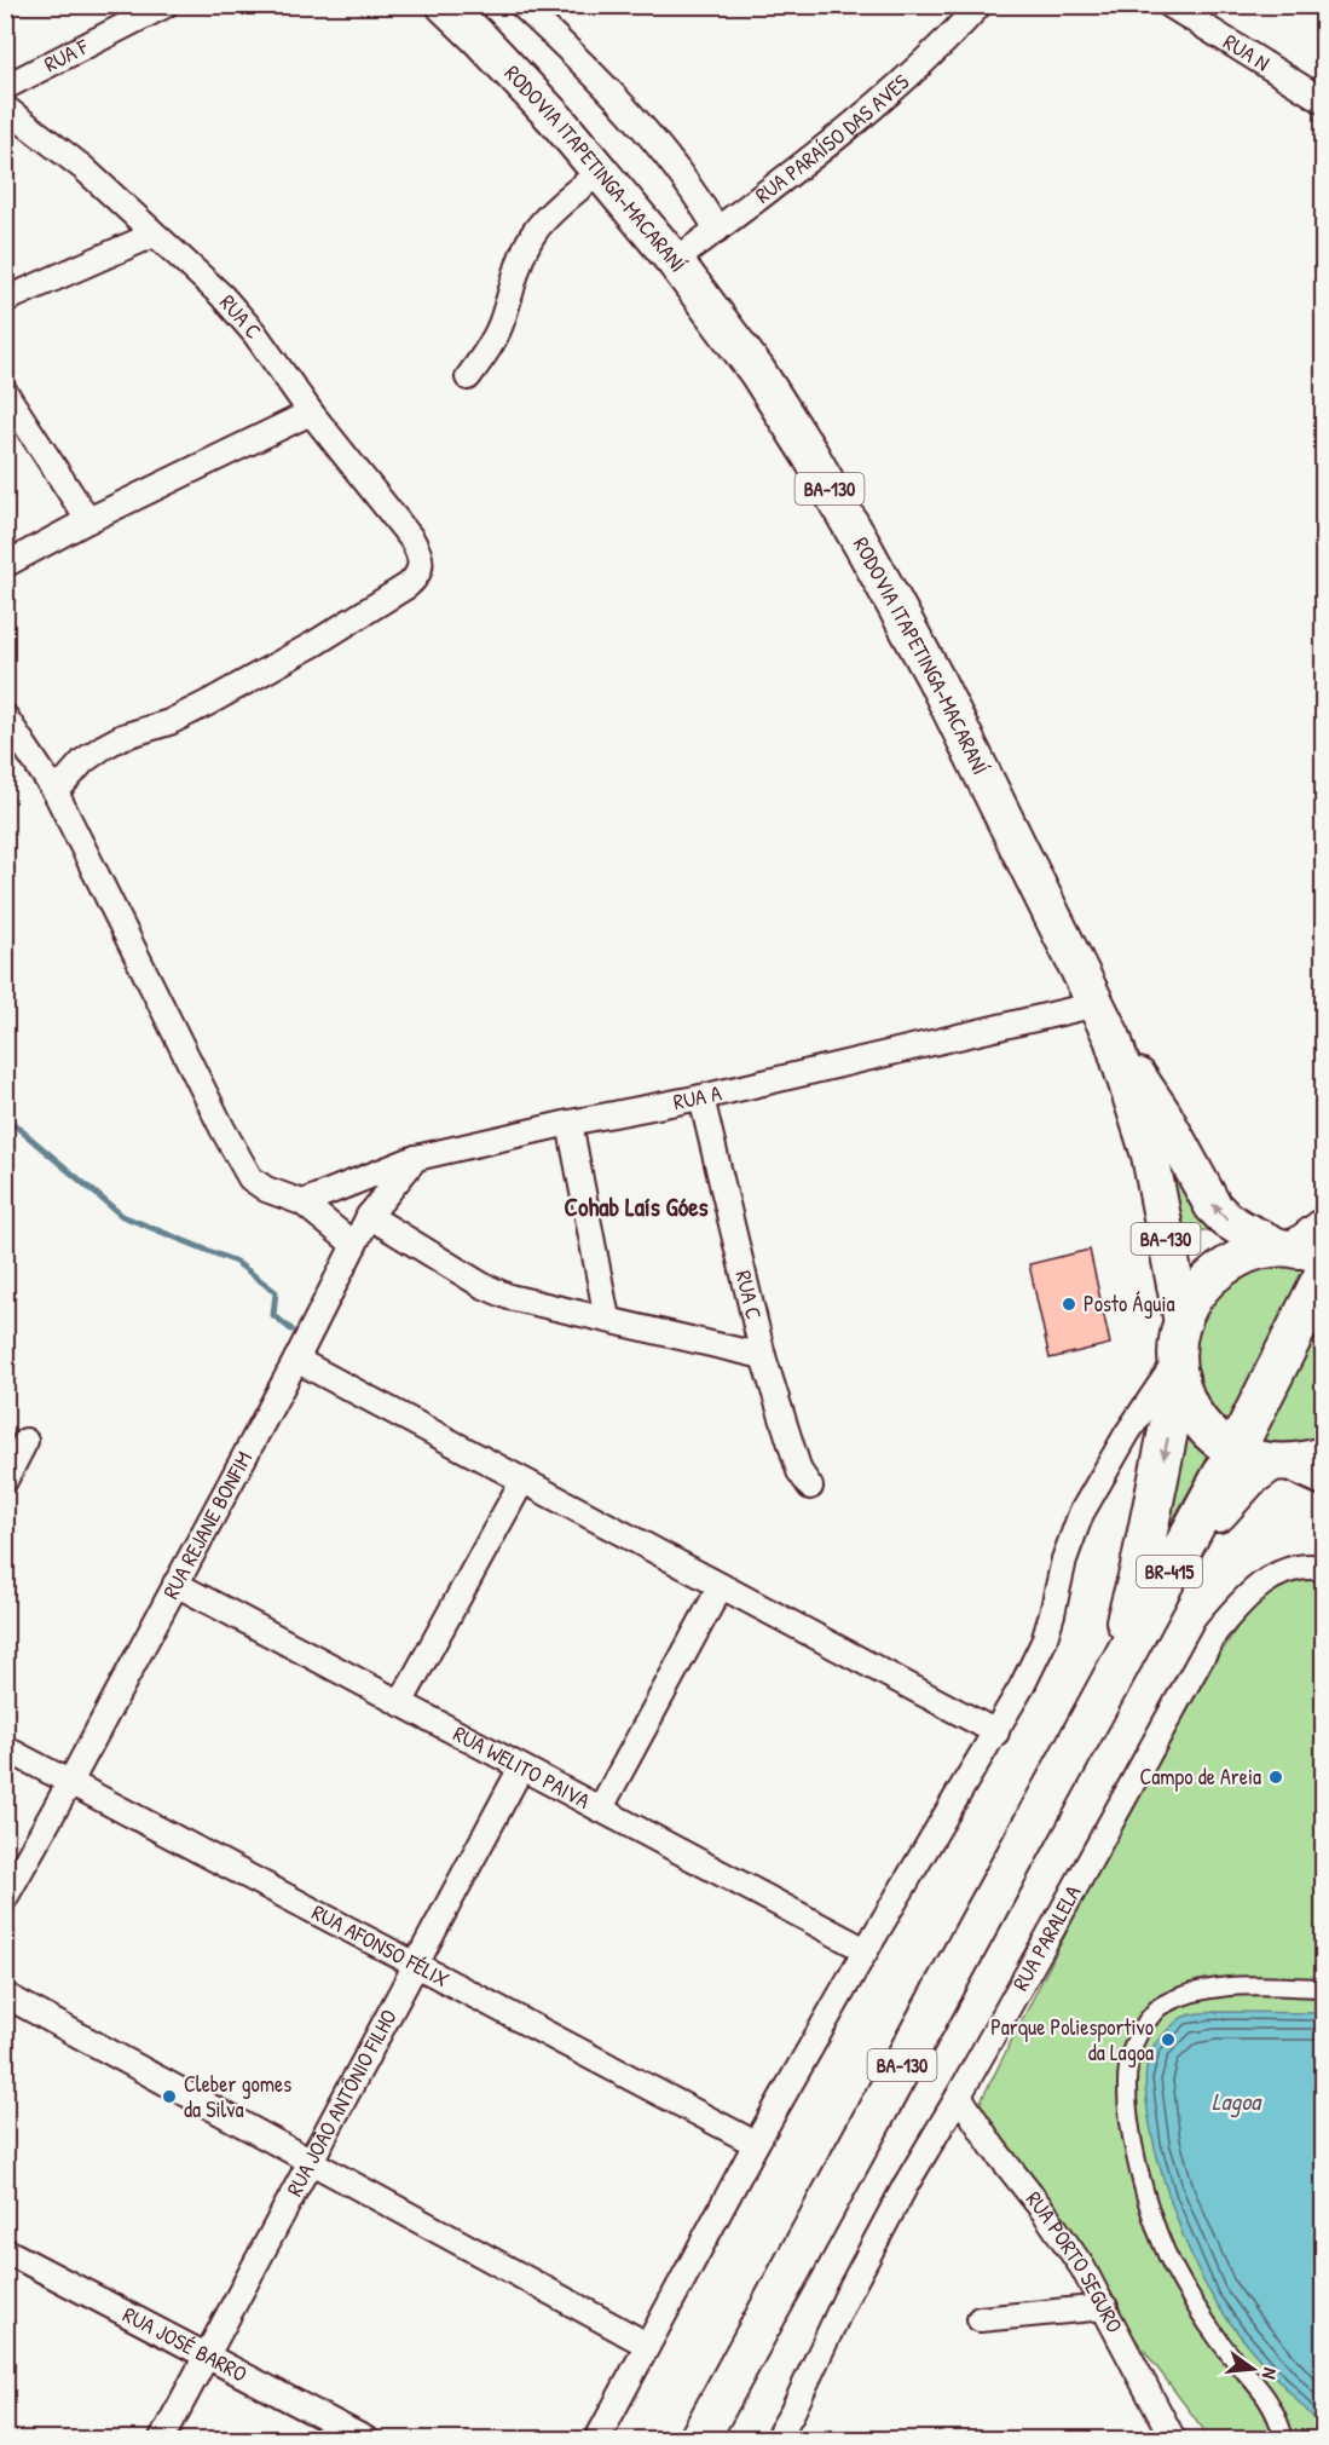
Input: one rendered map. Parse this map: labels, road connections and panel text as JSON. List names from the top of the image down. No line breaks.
{"streets":{"highway":["BA-130"],"main road":["RODOVIA ITAPETINGA-MACARANÍ"],"street":["RUA N","RUA F","RUA PARAÍSO DAS AVES","RUA C","RUA A","RUA REJANE BONFIM","RUA WELITO PAIVA","RUA PARALELA","RUA AFONSO FÉLIX","RUA JOÃO ANTÔNIO FILHO","RUA PORTO SEGURO","RUA JOSÉ BARRO"]},"crossings":[["RUA PARAÍSO DAS AVES","RODOVIA ITAPETINGA-MACARANÍ"],["RODOVIA ITAPETINGA-MACARANÍ","RUA A"],["RUA C","RUA A"],["RUA A","RUA REJANE BONFIM"],["RUA REJANE BONFIM","RUA WELITO PAIVA"],["RUA REJANE BONFIM","RUA AFONSO FÉLIX"],["RUA WELITO PAIVA","RUA JOÃO ANTÔNIO FILHO"],["RUA PARALELA","RUA PORTO SEGURO"],["RUA AFONSO FÉLIX","RUA JOÃO ANTÔNIO FILHO"],["RUA JOÃO ANTÔNIO FILHO","RUA JOSÉ BARRO"]],"districts":["Cohab Laís Góes"],"water":["Lagoa"],"places":["Posto Águia","Campo de Areia","Parque Poliesportivo da Lagoa","Cleber gomes da Silva"],"north":"right"}
